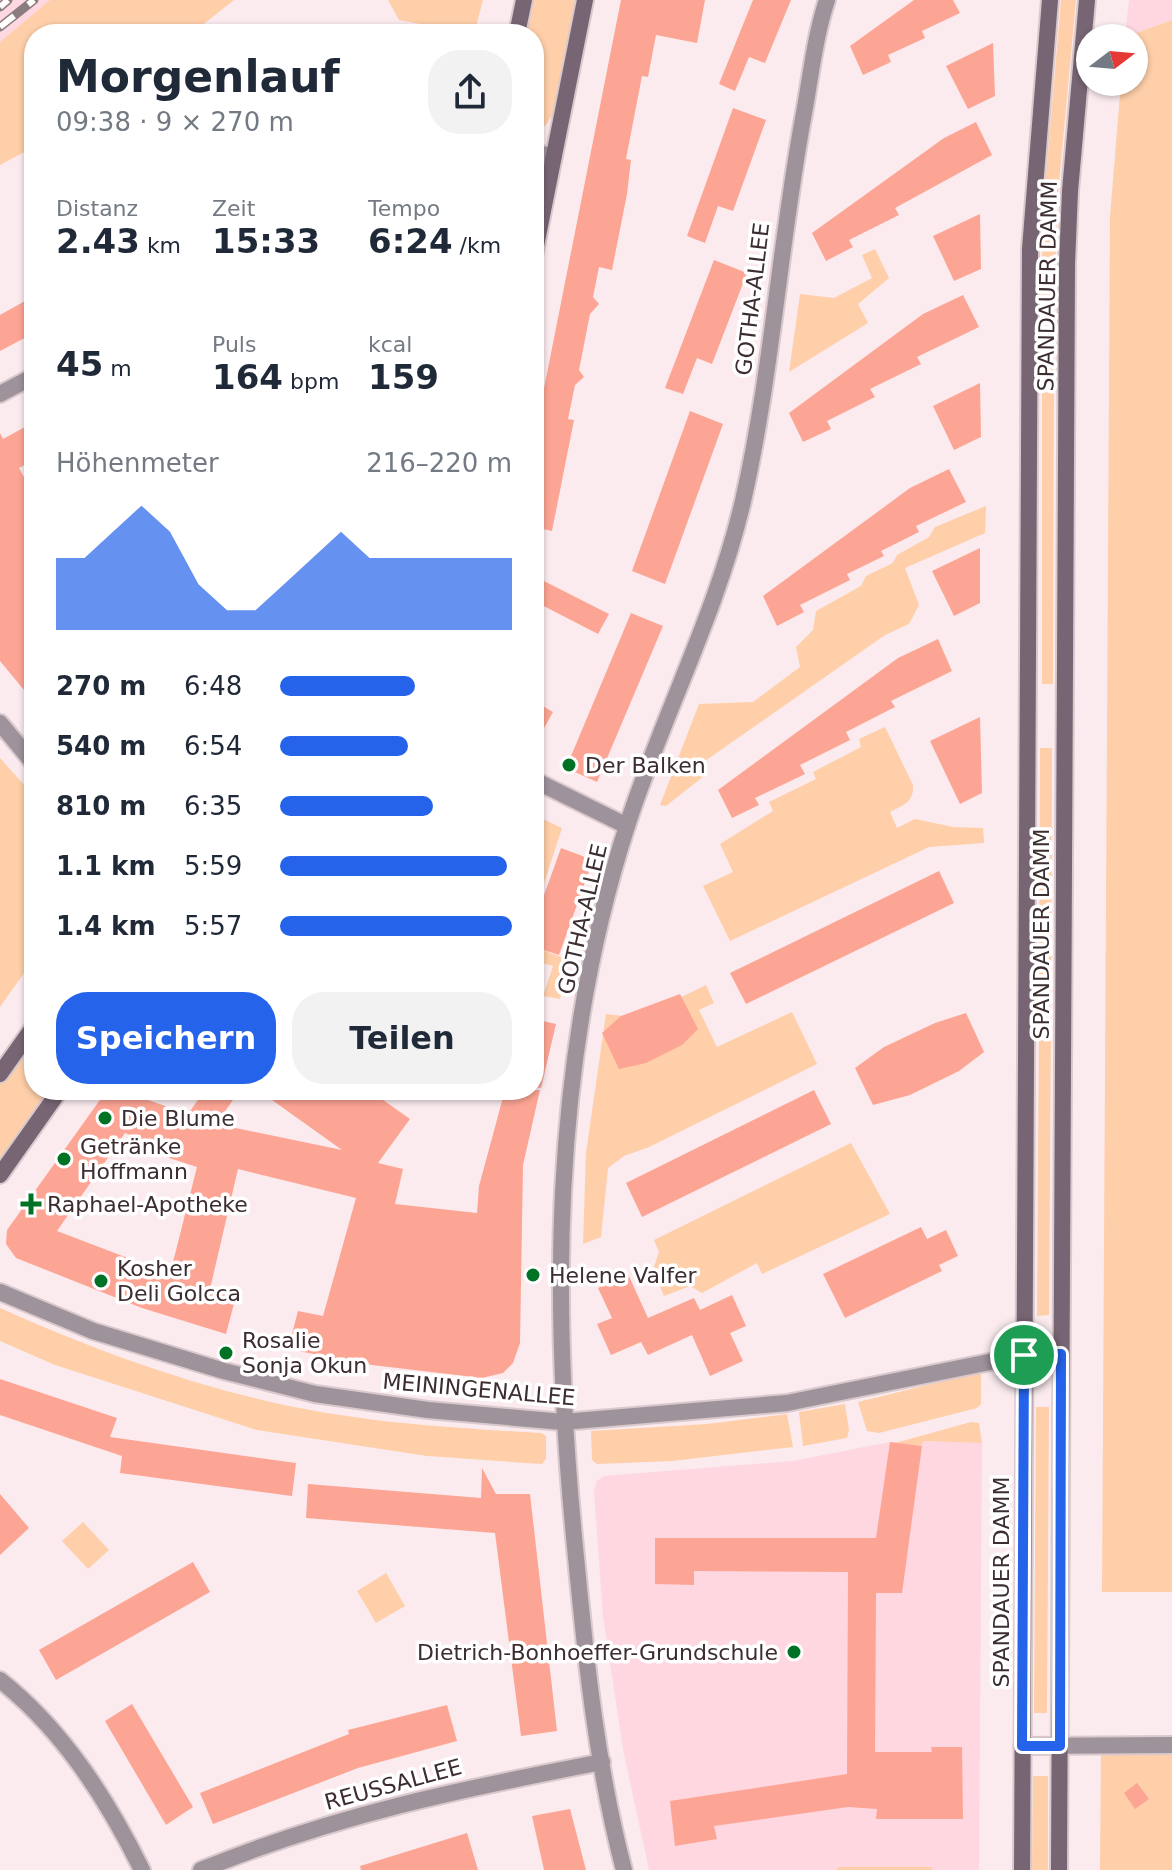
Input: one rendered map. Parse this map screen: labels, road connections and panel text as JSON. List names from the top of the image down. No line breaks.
{"streets":{"main road":["SPANDAUER DAMM"],"street":["GOTHA-ALLEE","MEININGENALLEE","REUSSALLEE"]},"crossings":[["SPANDAUER DAMM","MEININGENALLEE"],["GOTHA-ALLEE","MEININGENALLEE"],["GOTHA-ALLEE","REUSSALLEE"]],"places":{"other":["Der Balken","Die Blume","Getränke Hoffmann","Helene Valfer","Kosher Deli Golcca","Rosalie Sonja Okun","Dietrich-Bonhoeffer-Grundschule"],"health":["Raphael-Apotheke"]},"north":"right","page":{"heading":["Morgenlauf","09:38 · 9 × 270 m"],"stats":[["Distanz","2.43 km"],["Zeit","15:33"],["Tempo","6:24 /km"],["45 m"],["Puls","164 bpm"],["kcal","159"]],"chart":["Höhenmeter","216–220 m"],"list":[{"name":"270 m","note":"6:48"},{"name":"540 m","note":"6:54"},{"name":"810 m","note":"6:35"},{"name":"1.1 km","note":"5:59"},{"name":"1.4 km","note":"5:57"}],"buttons":["Speichern","Teilen"]}}
